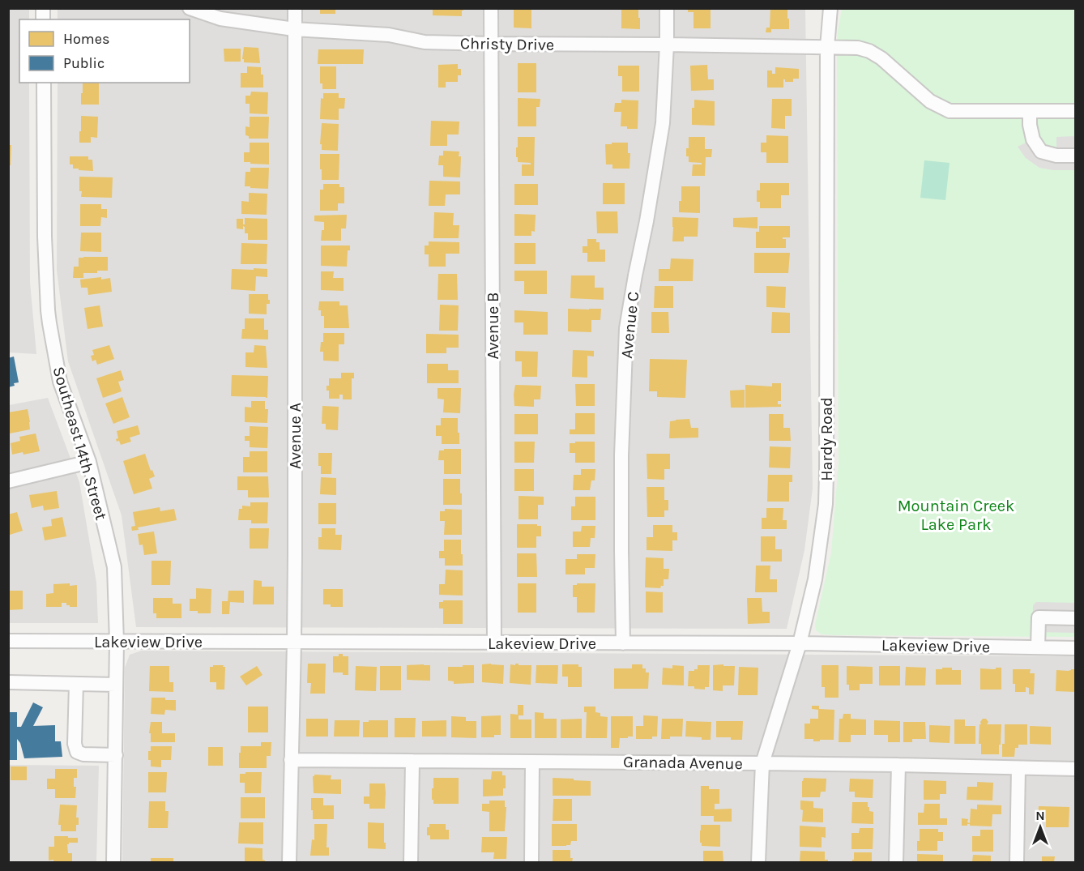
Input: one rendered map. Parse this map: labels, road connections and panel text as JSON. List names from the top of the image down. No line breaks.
{"streets":{"street":["Christy Drive","Avenue C","Avenue B","Avenue A","Hardy Road","Southeast 14th Street","Lakeview Drive","Granada Avenue"]},"crossings":[["Christy Drive","Avenue C"],["Christy Drive","Avenue B"],["Christy Drive","Avenue A"],["Christy Drive","Hardy Road"],["Avenue C","Lakeview Drive"],["Avenue B","Lakeview Drive"],["Avenue A","Lakeview Drive"],["Avenue A","Granada Avenue"],["Hardy Road","Lakeview Drive"],["Hardy Road","Granada Avenue"],["Southeast 14th Street","Lakeview Drive"]],"parks":["Mountain Creek Lake Park"],"legend":["Homes","Public"],"north":"top"}
